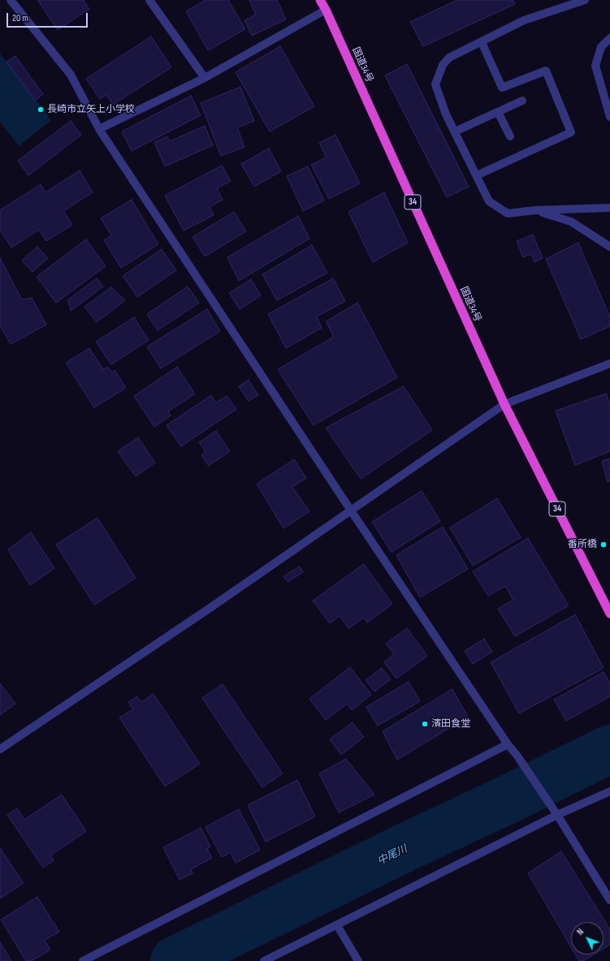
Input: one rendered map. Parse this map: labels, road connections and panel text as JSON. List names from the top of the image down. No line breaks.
{"streets":{"highway":["国道34号","34"]},"water":["中尾川"],"places":["長崎市立矢上小学校","番所橋","濱田食堂"],"scale_bar":"20 m","north":"top left"}
